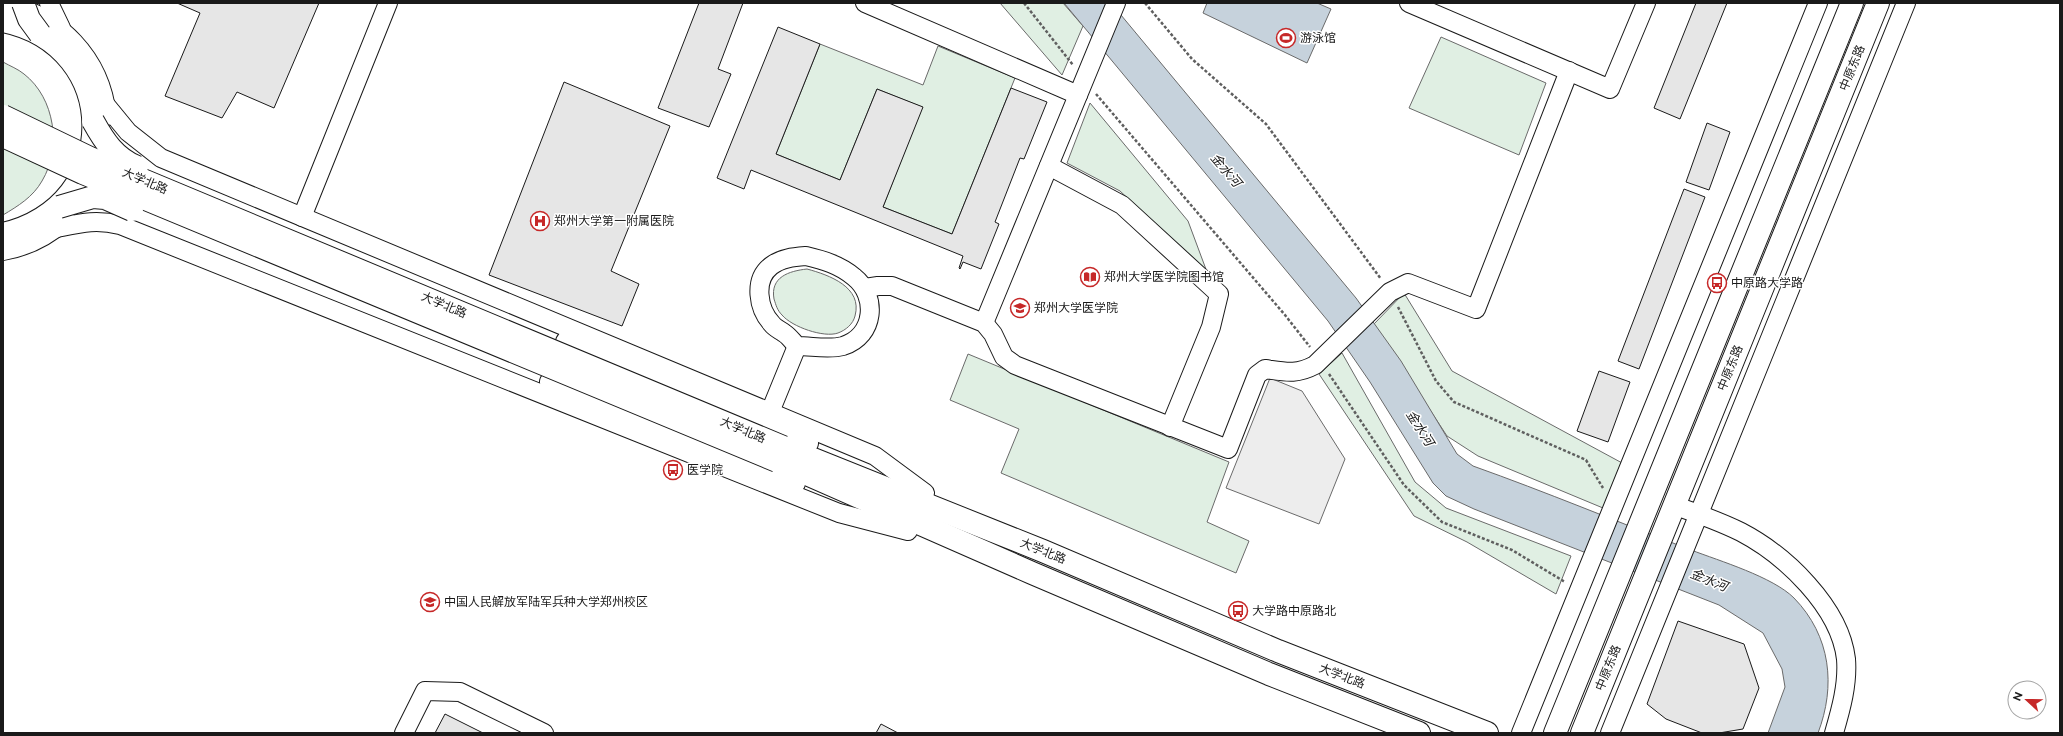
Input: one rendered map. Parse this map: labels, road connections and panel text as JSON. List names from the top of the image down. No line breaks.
{"streets":{"main road":["中原东路","大学北路"]},"water":["金水河"],"places":{"sports":["游泳馆"],"hospital":["郑州大学第一附属医院"],"library":["郑州大学医学院图书馆"],"bus stop":["中原路大学路","医学院","大学路中原路北"],"school or university":["郑州大学医学院","中国人民解放军陆军兵种大学郑州校区"]},"north":"left"}
